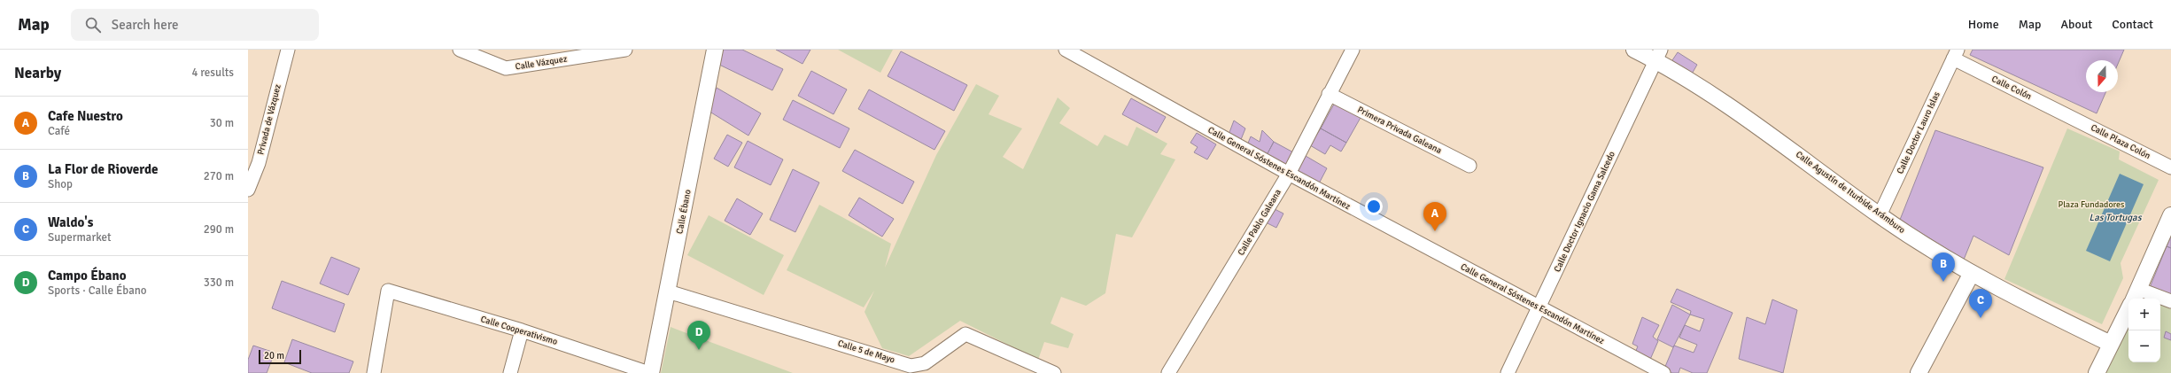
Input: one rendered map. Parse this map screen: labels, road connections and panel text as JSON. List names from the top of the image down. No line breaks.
{"streets":{"street":["Calle Vázquez","Calle Colón","Privada de Vázquez","Primera Privada Galeana","Calle Doctor Lauro Islas","Calle Plaza Colón","Calle General Sóstenes Escandón Martínez","Calle Agustín de Iturbide Arámburo","Calle Ébano","Calle Doctor Ignacio Gama Salcedo","Calle Pablo Galeana","Calle Cooperativismo","Calle 5 de Mayo"]},"crossings":[["Calle Colón","Calle Doctor Lauro Islas"],["Calle Colón","Calle Plaza Colón"],["Primera Privada Galeana","Calle Pablo Galeana"],["Calle Doctor Lauro Islas","Calle Agustín de Iturbide Arámburo"],["Calle General Sóstenes Escandón Martínez","Calle Doctor Ignacio Gama Salcedo"],["Calle General Sóstenes Escandón Martínez","Calle Pablo Galeana"],["Calle Agustín de Iturbide Arámburo","Calle Doctor Ignacio Gama Salcedo"],["Calle Ébano","Calle Cooperativismo"],["Calle Ébano","Calle 5 de Mayo"]],"water":["Las Tortugas"],"parks":["Plaza Fundadores"],"scale_bar":"20 m","north":"bottom","page":{"header":"Map","search":"Search here","nav":["Home","Map","About","Contact"],"heading":["Nearby","4 results"],"list":[{"mark":"A","name":"Cafe Nuestro","note":"Café","value":"30 m"},{"mark":"B","name":"La Flor de Rioverde","note":"Shop","value":"270 m"},{"mark":"C","name":"Waldo's","note":"Supermarket","value":"290 m"},{"mark":"D","name":"Campo Ébano","note":"Sports · Calle Ébano","value":"330 m"}],"pins":["A","B","C","D"],"map_buttons":["+","−"],"scale":"20 m"}}
